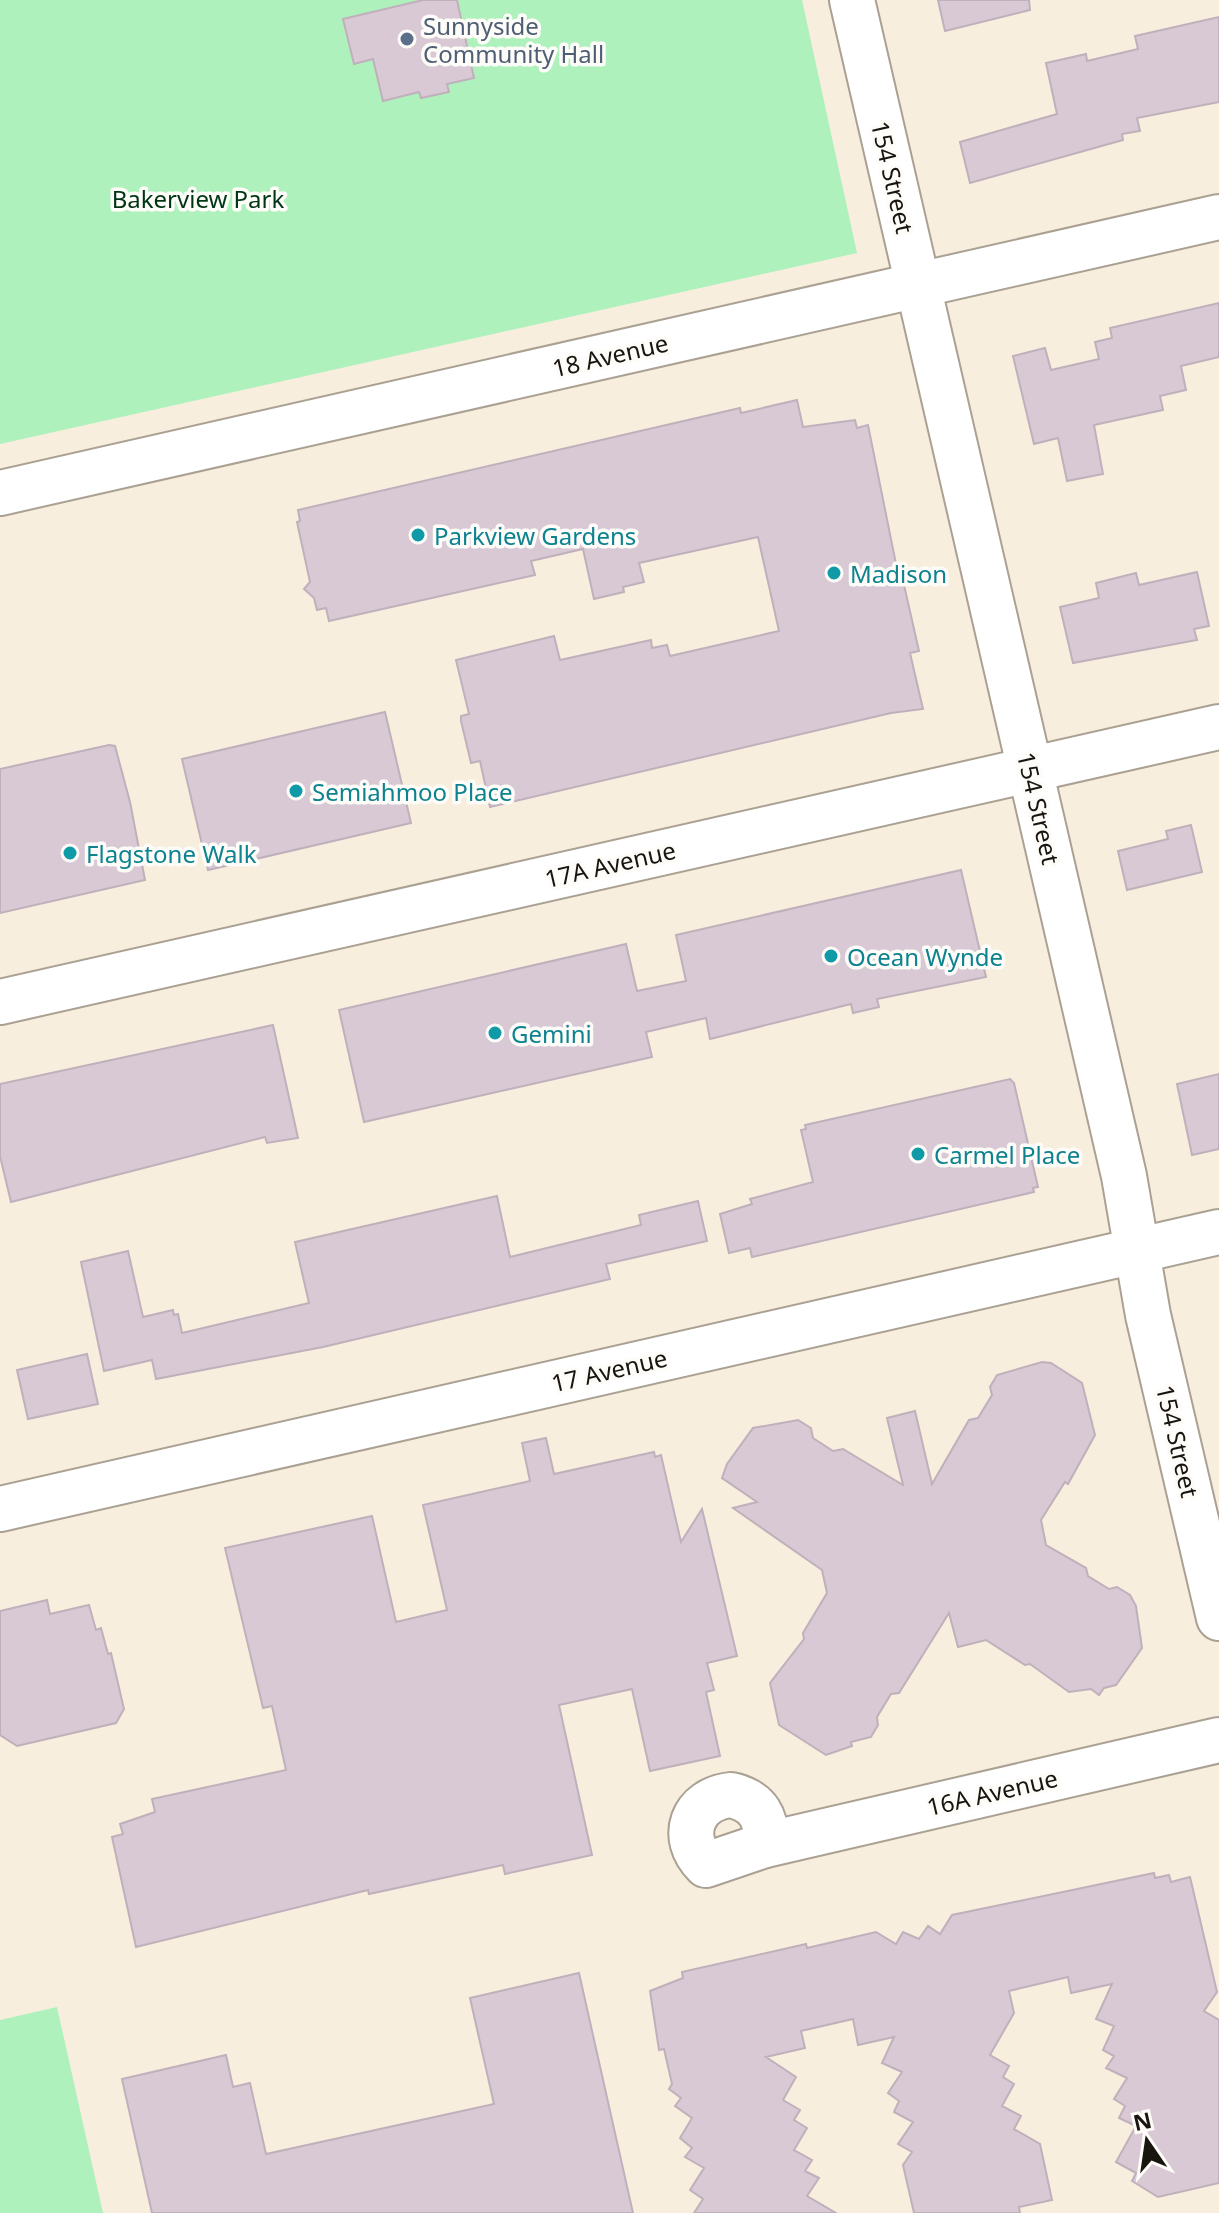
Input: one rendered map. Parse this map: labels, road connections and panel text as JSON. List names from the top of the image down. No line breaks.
{"streets":{"street":["154 Street","18 Avenue","17A Avenue","17 Avenue","16A Avenue"]},"crossings":[["154 Street","18 Avenue"],["154 Street","17A Avenue"],["154 Street","17 Avenue"]],"parks":["Bakerview Park"],"places":["Sunnyside Community Hall","Parkview Gardens","Madison","Semiahmoo Place","Flagstone Walk","Ocean Wynde","Gemini","Carmel Place"],"north":"top"}
